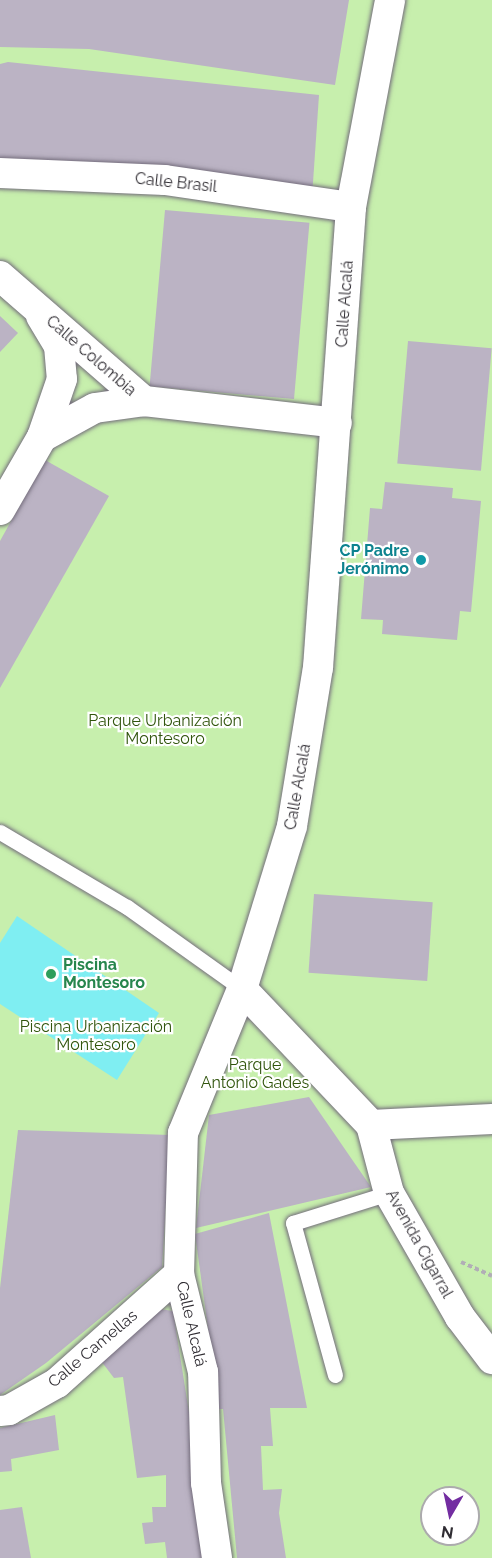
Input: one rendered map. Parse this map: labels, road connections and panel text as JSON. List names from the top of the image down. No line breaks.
{"streets":{"street":["Calle Brasil","Calle Alcalá","Calle Colombia","Avenida Cigarral","Calle Camellas"]},"crossings":[["Calle Brasil","Calle Alcalá"],["Calle Alcalá","Calle Colombia"],["Calle Alcalá","Avenida Cigarral"],["Calle Alcalá","Calle Camellas"]],"parks":["Parque Urbanización Montesoro","Piscina Urbanización Montesoro","Parque Antonio Gades"],"places":["CP Padre Jerónimo","Piscina Montesoro"],"north":"bottom"}
